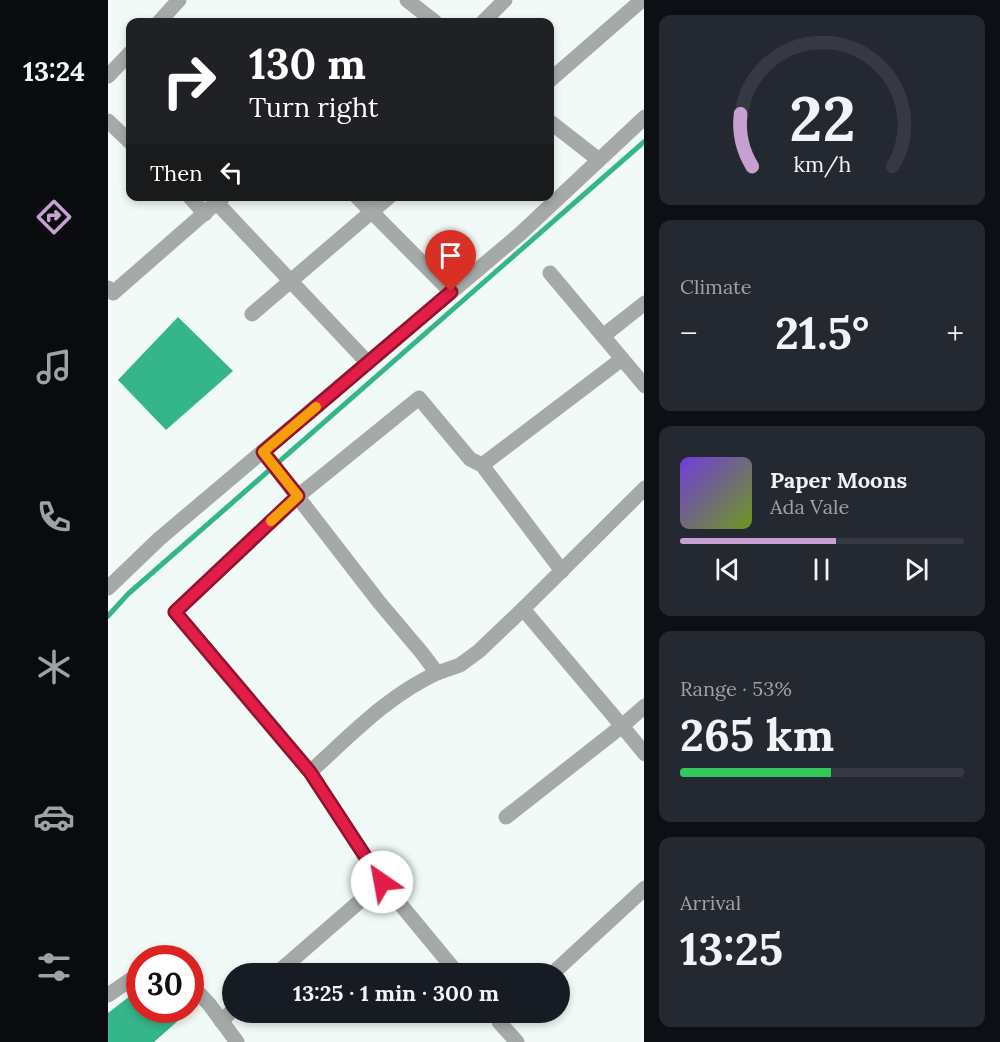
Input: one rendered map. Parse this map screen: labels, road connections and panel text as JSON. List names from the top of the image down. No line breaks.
{"page":{"tabs":"13:24","turn":["130 m","Turn right"],"then":"Then","tile":["Climate",["Range · 53%","265 km"],["Arrival","13:25"]],"heat":["−","21.5°","+"],"song":["Paper Moons","Ada Vale"],"limit":"30","trip":"13:25 · 1 min · 300 m","gauge":["22","km/h"]}}
